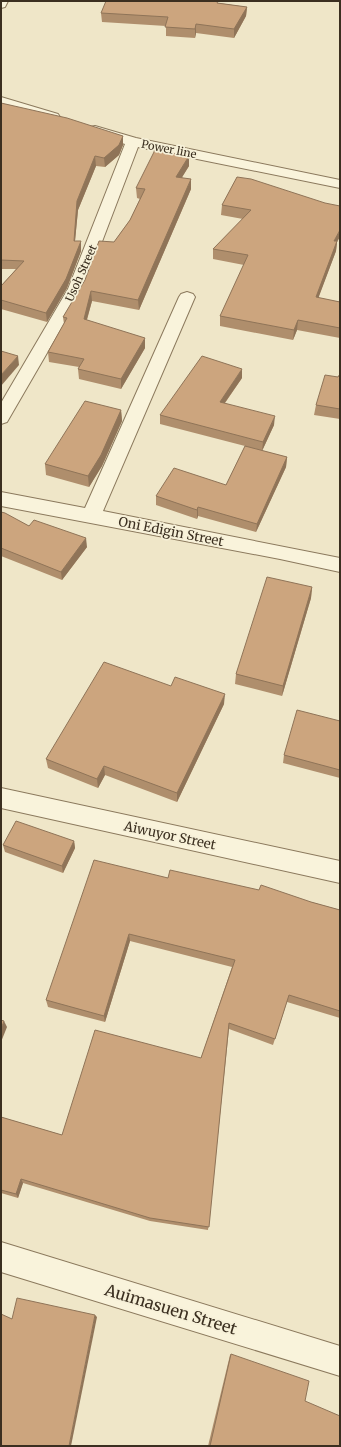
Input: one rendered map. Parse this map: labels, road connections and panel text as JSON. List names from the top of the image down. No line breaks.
{"streets":{"street":["Power line","Usoh Street","Oni Edigin Street","Aiwuyor Street","Auimasuen Street"]},"crossings":[["Power line","Usoh Street"]]}
